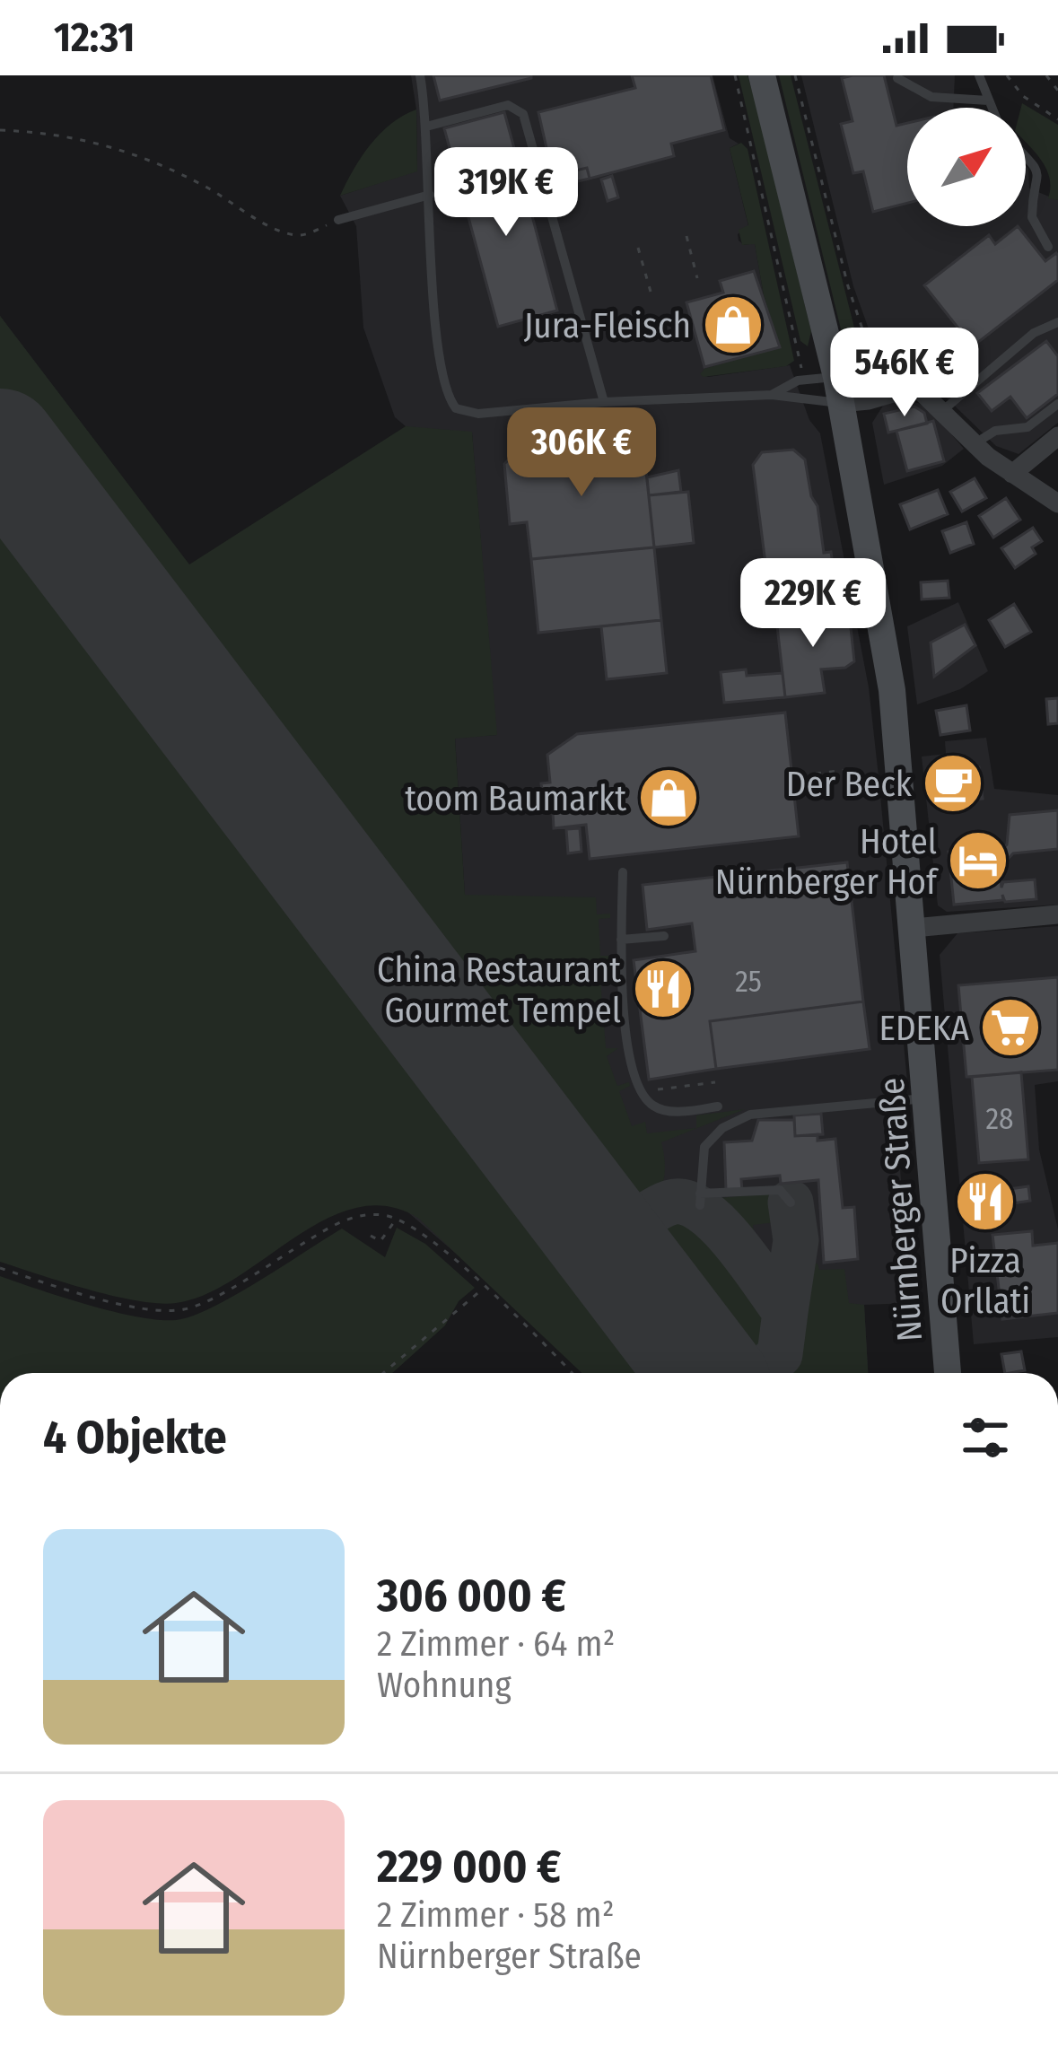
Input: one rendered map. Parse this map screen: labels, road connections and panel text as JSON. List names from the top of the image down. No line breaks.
{"streets":{"main road":["Nürnberger Straße"]},"places":{"shop":["Jura-Fleisch","toom Baumarkt"],"cafe":["Der Beck"],"hotel":["Hotel Nürnberger Hof"],"restaurant":["China Restaurant Gourmet Tempel","Pizza Orllati"],"supermarket":["EDEKA"]},"house_numbers":["25","28"],"north":"top right","page":{"status":"12:31","price":["319K €","546K €","306K €","229K €"],"heading":"4 Objekte","list":[{"name":"306 000 €","note":"2 Zimmer · 64 m² · Wohnung"},{"name":"229 000 €","note":"2 Zimmer · 58 m² · Nürnberger Straße"}]}}
